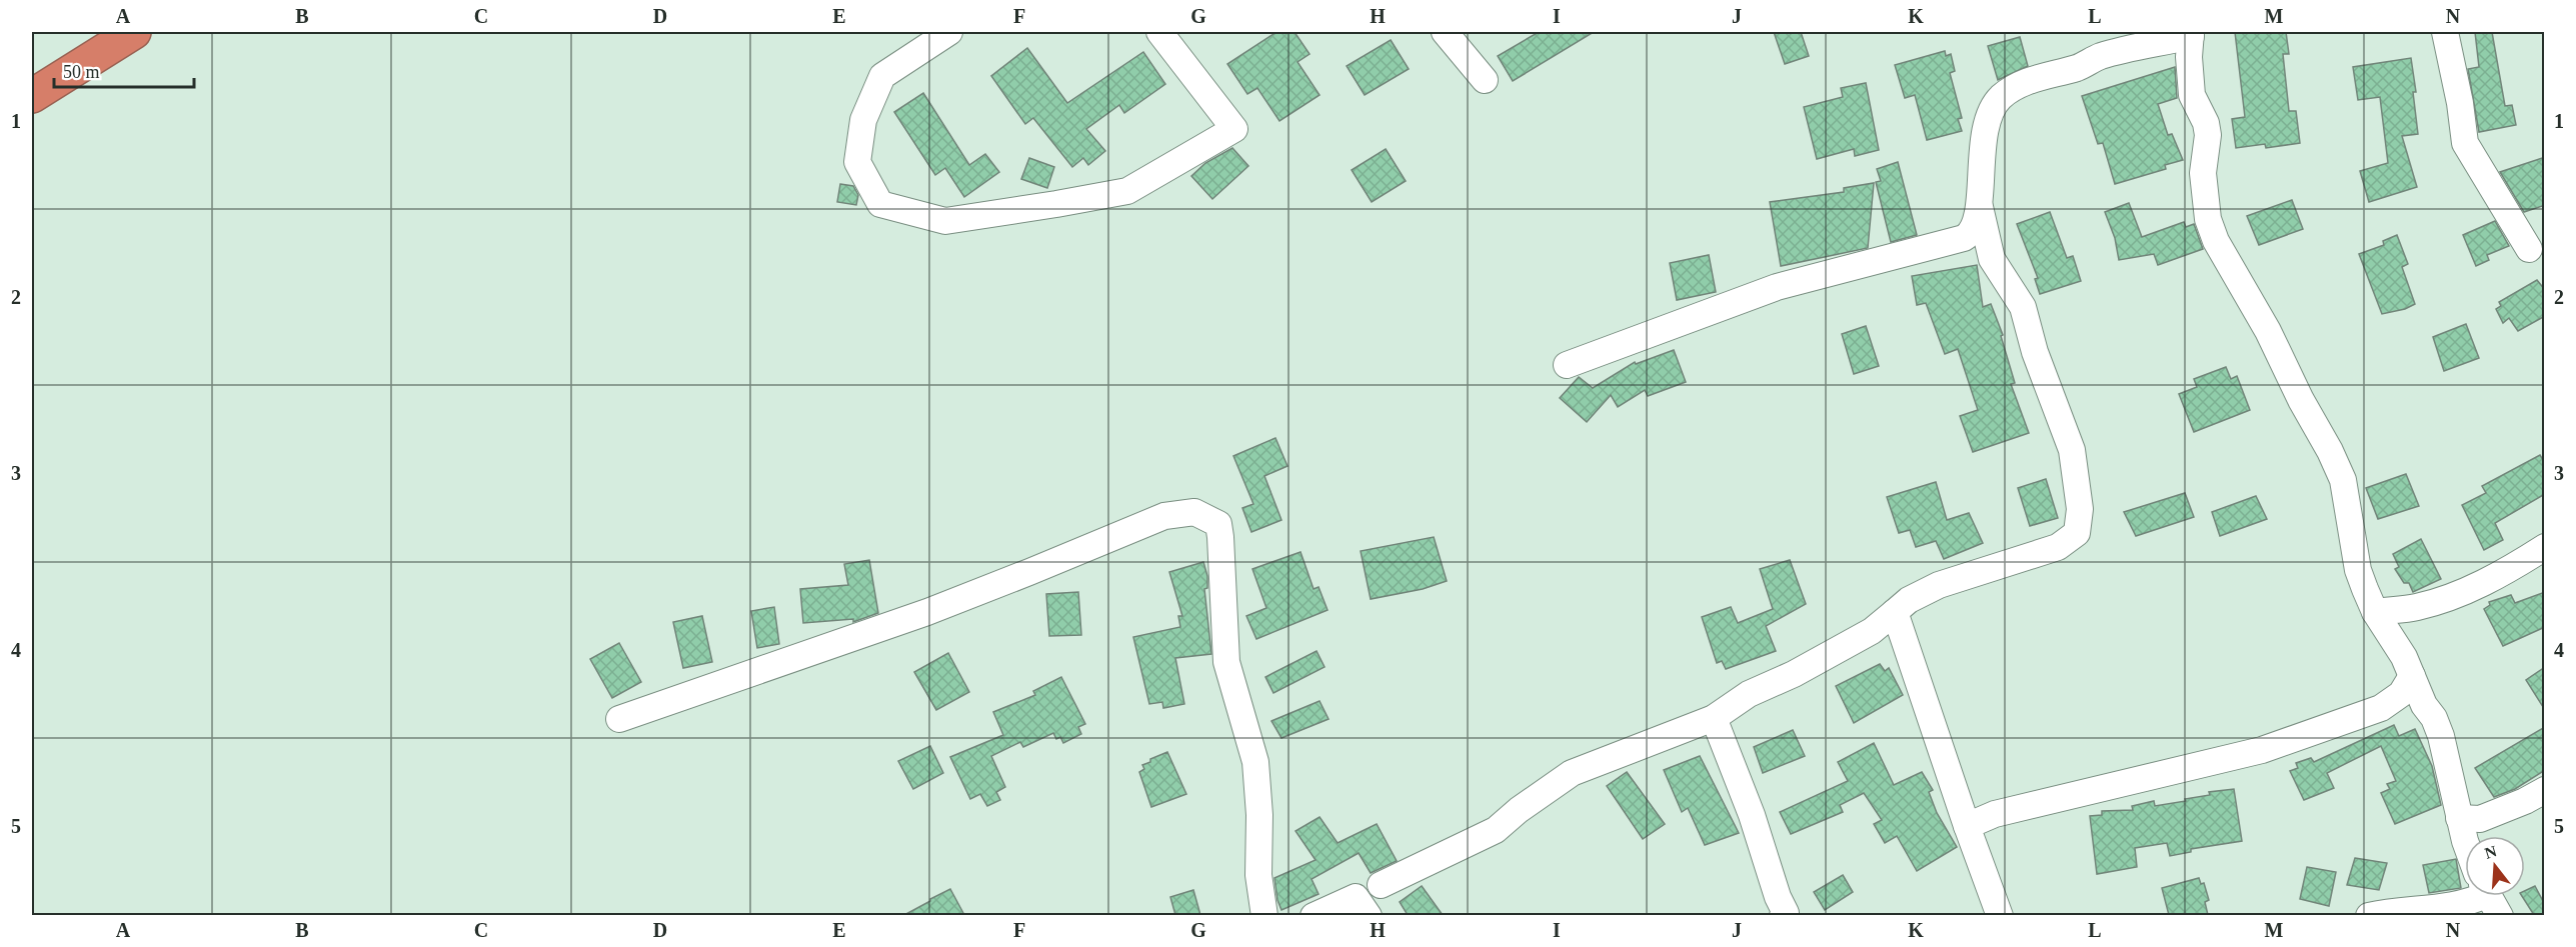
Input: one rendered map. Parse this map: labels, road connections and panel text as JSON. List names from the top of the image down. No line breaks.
{"scale_bar":"50 m","north":"top","grid":{"columns":["A","B","C","D","E","F","G","H","I","J","K","L","M","N"],"rows":["1","2","3","4","5"]}}
